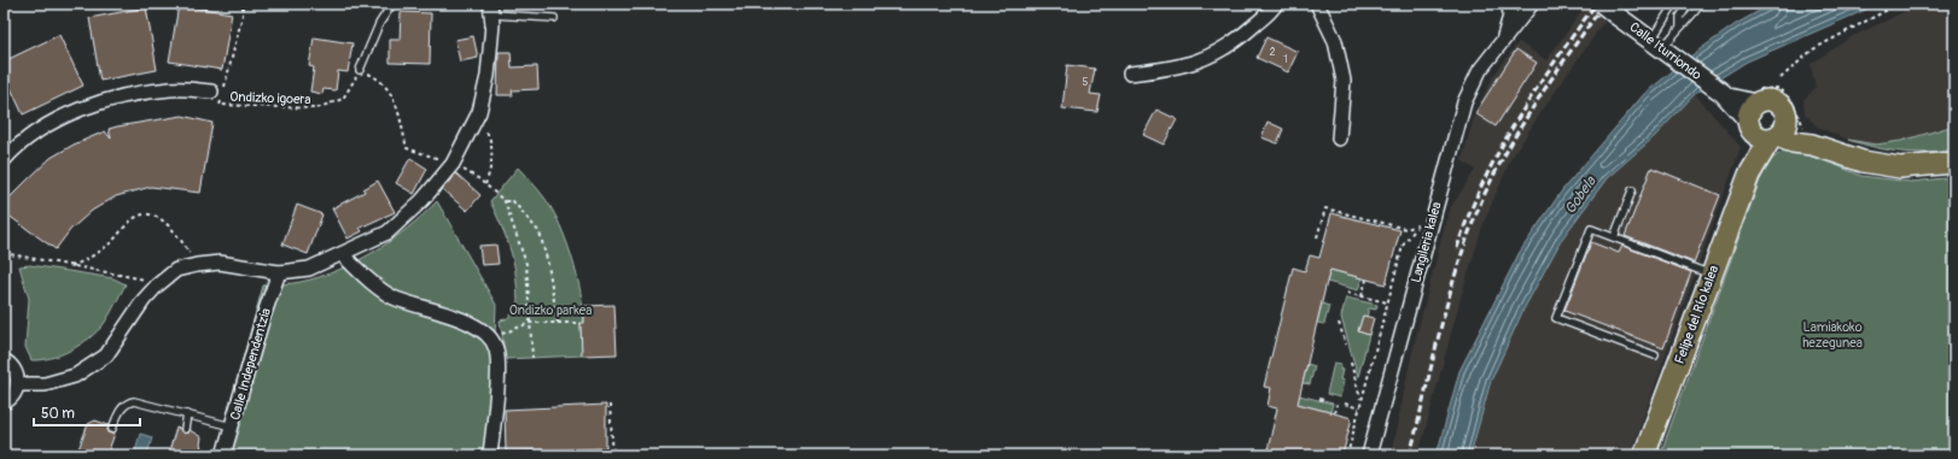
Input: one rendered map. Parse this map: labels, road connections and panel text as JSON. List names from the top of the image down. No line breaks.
{"streets":{"main road":["Felipe del Río kalea"],"street":["Calle Iturriondo","Langileria kalea","Calle Independentzia"],"path":["Ondizko igoera"]},"crossings":[["Calle Iturriondo","Felipe del Río kalea"]],"water":["Gobela"],"parks":["Ondizko parkea","Lamiakoko hezegunea"],"house_numbers":["2","1","5"],"scale_bar":"50 m"}
